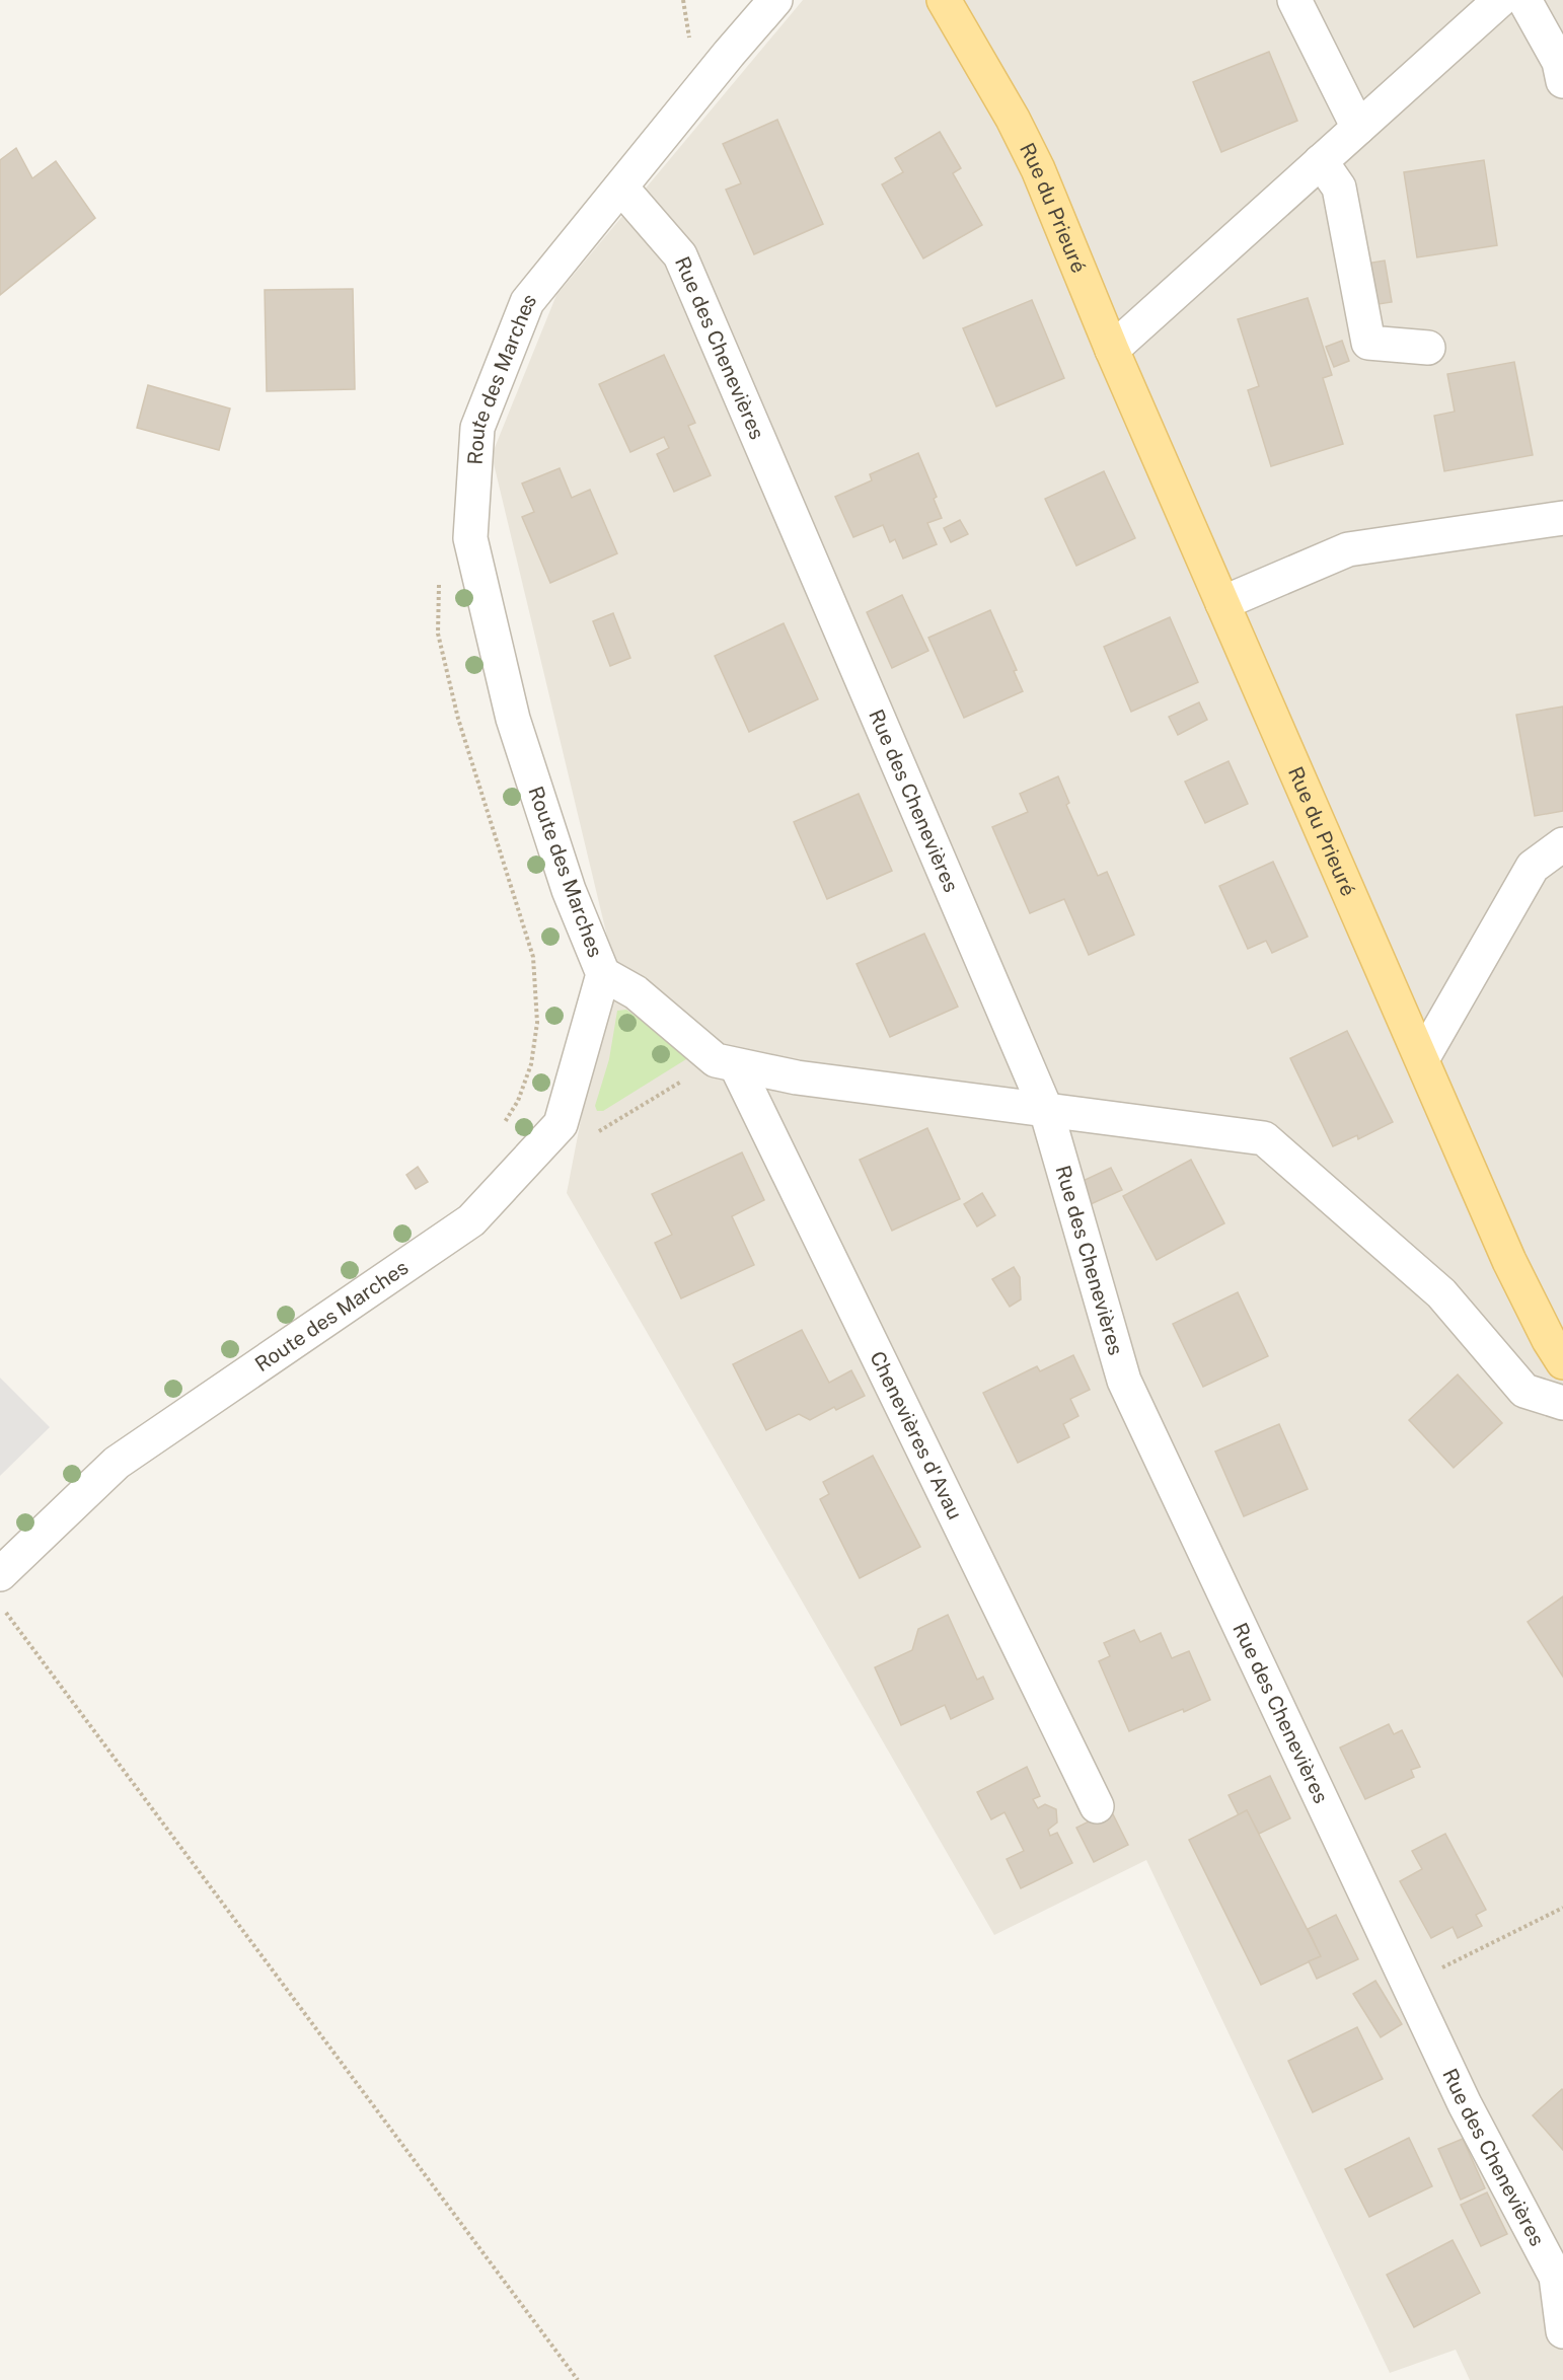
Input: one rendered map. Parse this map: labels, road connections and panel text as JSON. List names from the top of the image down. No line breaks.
{"streets":{"main road":["Rue du Prieuré"],"street":["Rue des Chenevières","Route des Marches","Chenevières d'Avau"]},"crossings":[["Rue des Chenevières","Route des Marches"]]}
